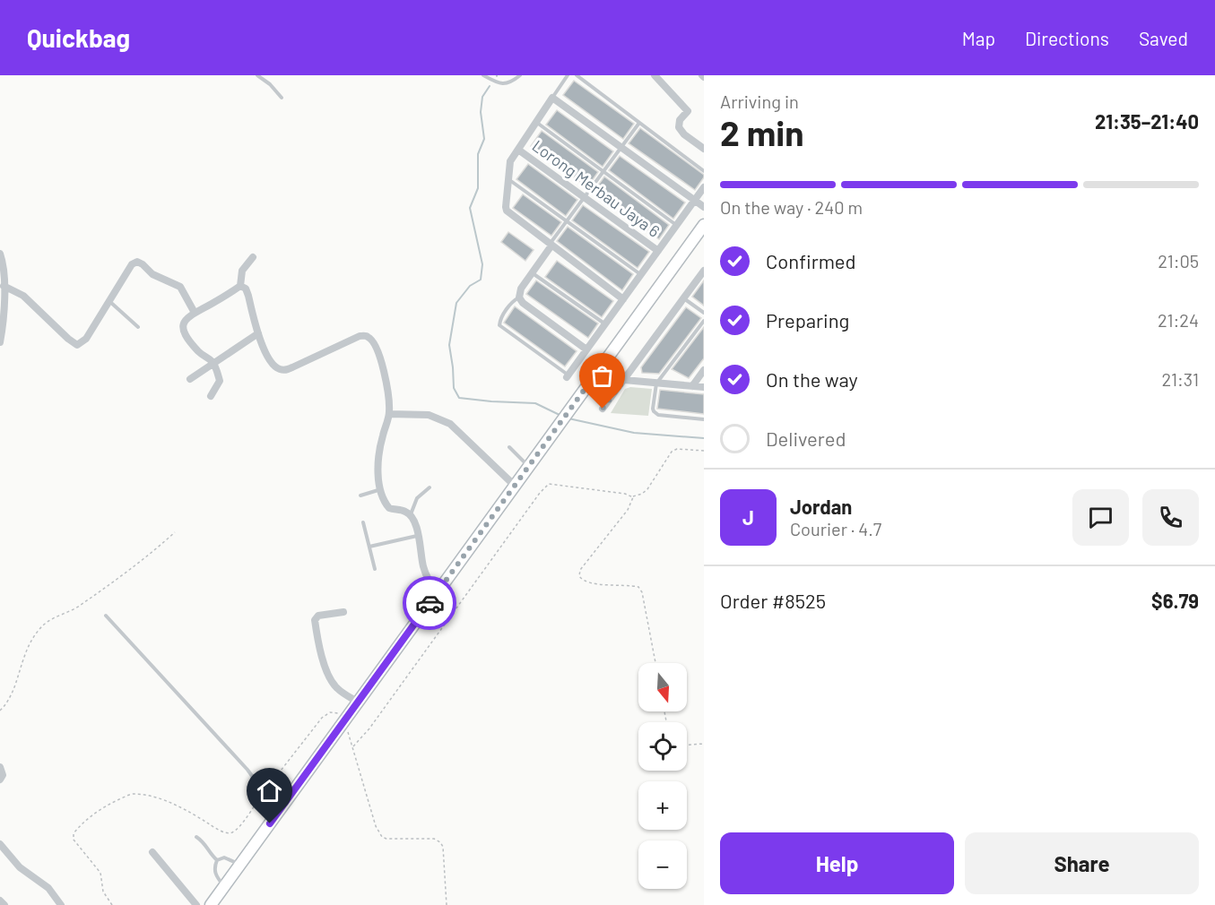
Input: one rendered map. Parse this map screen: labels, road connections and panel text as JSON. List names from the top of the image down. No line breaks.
{"streets":{"street":["Lorong Merbau Jaya 6"]},"north":"bottom","page":{"header":"Quickbag","nav":["Map","Directions","Saved"],"heading":["2 min","Arriving in","21:35–21:40"],"panel":["Jordan","Courier · 4.7","Order #8525","$6.79"],"bar":"On the way · 240 m","list":[["Confirmed","21:05"],["Preparing","21:24"],["On the way","21:31"],"Delivered"],"round":"J","map_buttons":["+","−"],"buttons":["Help","Share"]}}
